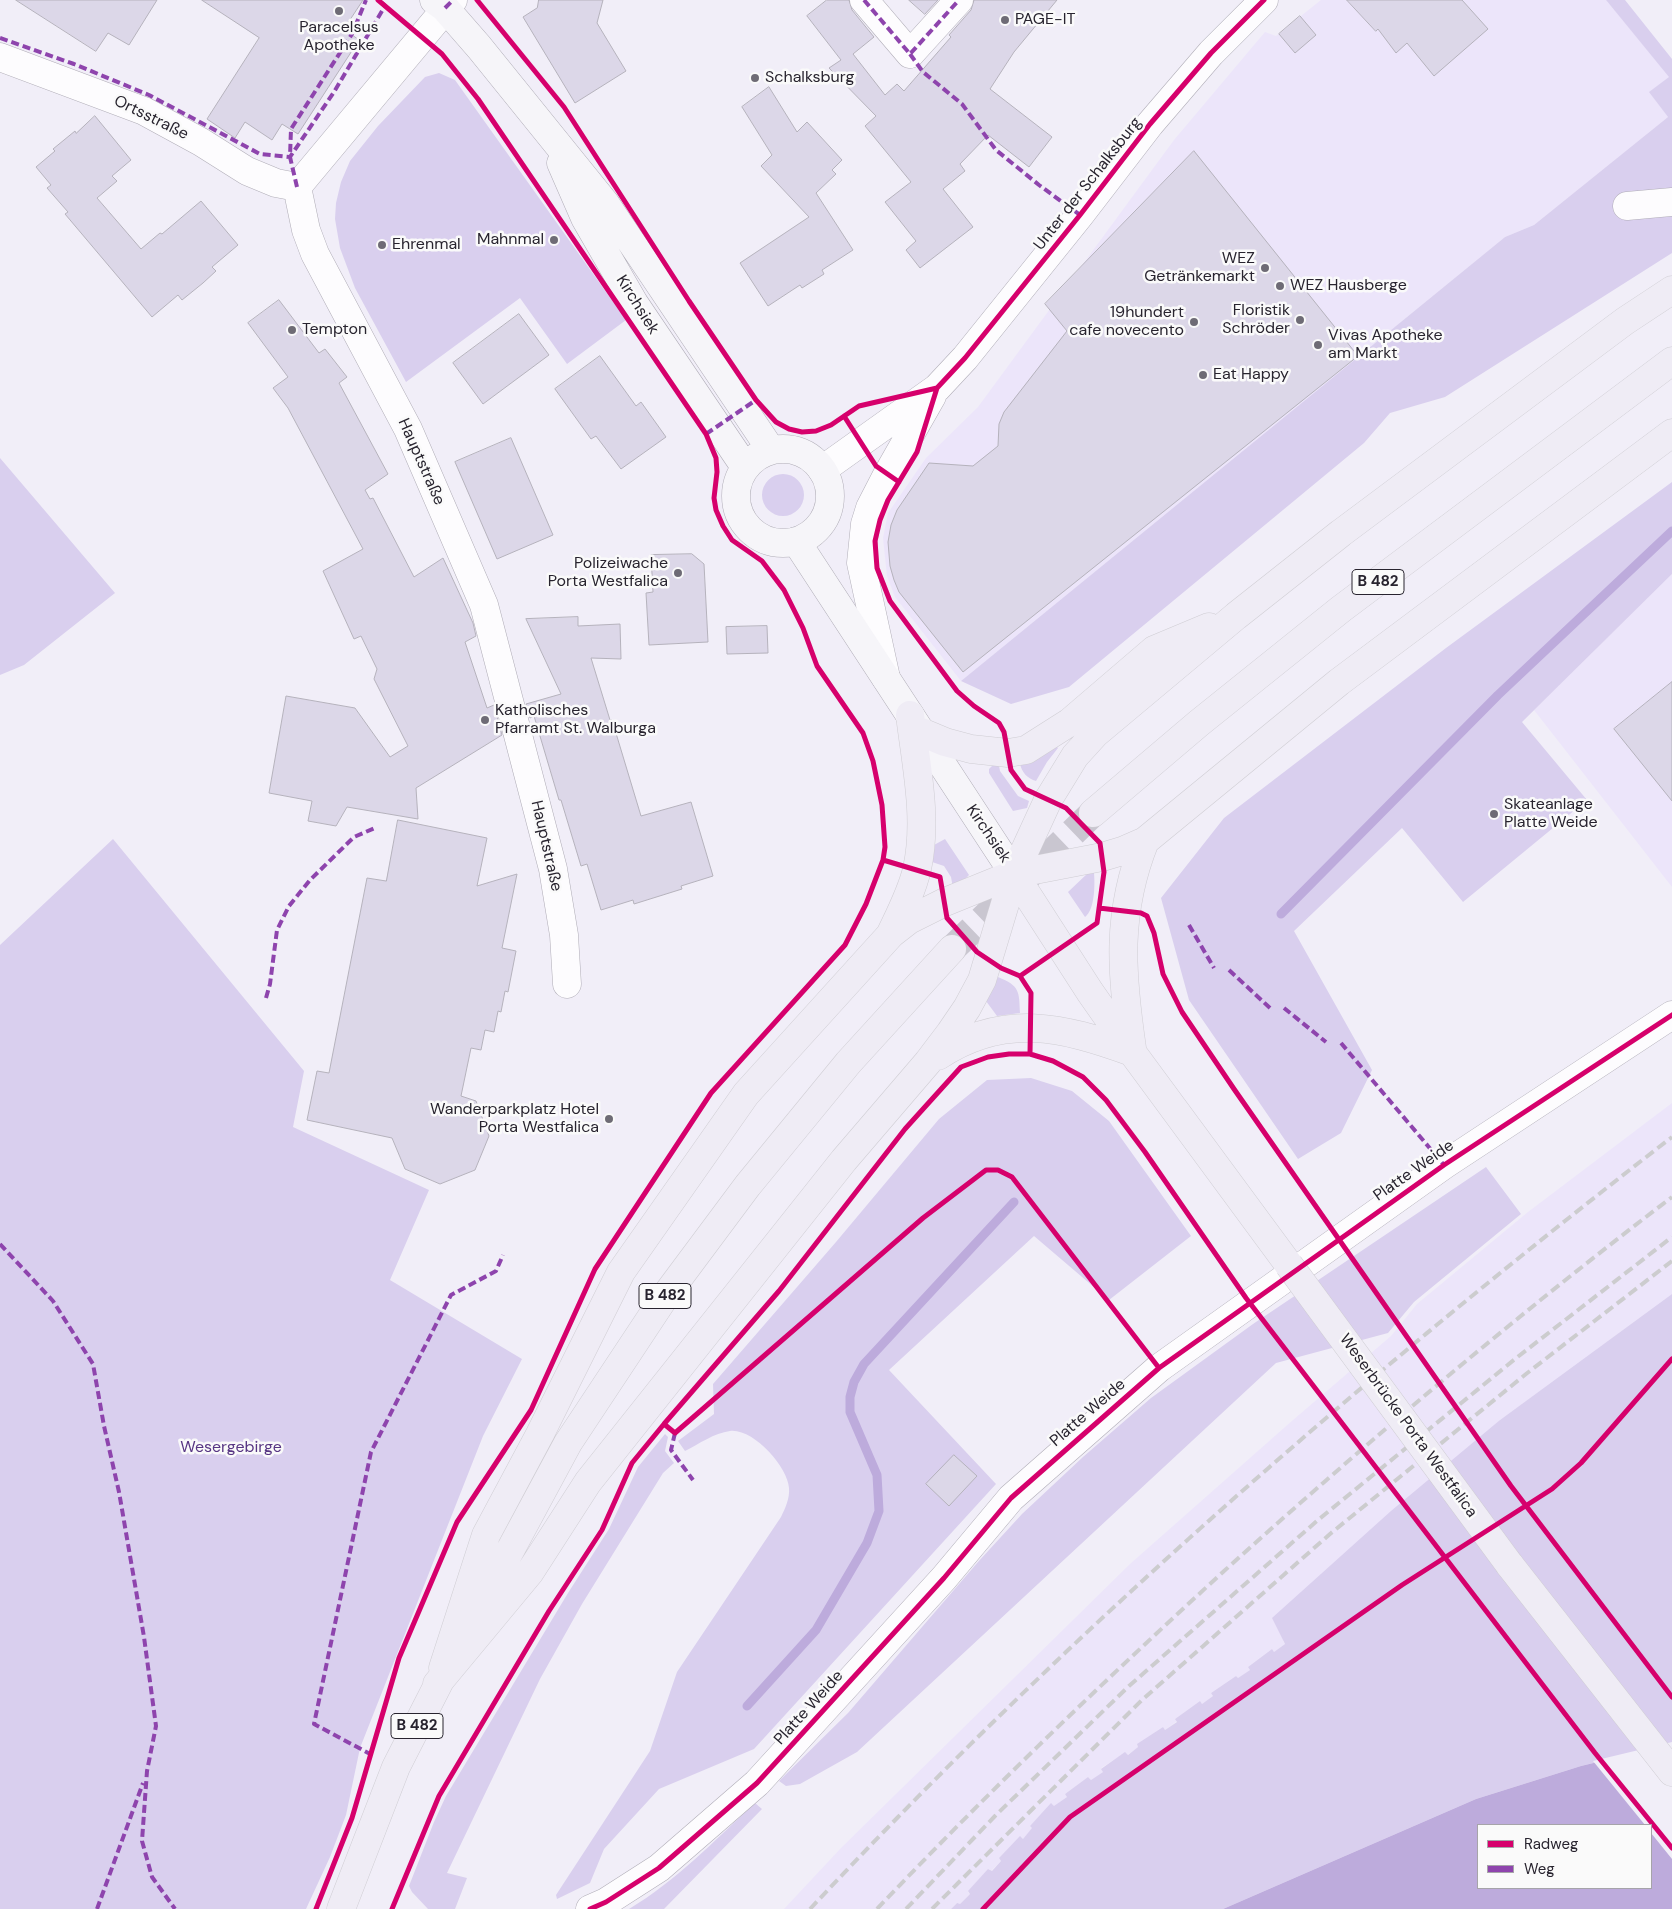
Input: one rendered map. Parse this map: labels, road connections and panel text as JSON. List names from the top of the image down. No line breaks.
{"streets":{"main road":["Kirchsiek","B 482","Weserbrücke Porta Westfalica"],"street":["Ortsstraße","Unter der Schalksburg","Hauptstraße","Platte Weide"]},"crossings":[["Ortsstraße","Hauptstraße"],["Unter der Schalksburg","Kirchsiek"],["Kirchsiek","Weserbrücke Porta Westfalica"]],"parks":["Wesergebirge"],"places":["Paracelsus Apotheke","PAGE-IT","Schalksburg","Mahnmal","Ehrenmal","WEZ Getränkemarkt","WEZ Hausberge","Floristik Schröder","19hundert cafe novecento","Tempton","Vivas Apotheke am Markt","Eat Happy","Polizeiwache Porta Westfalica","Katholisches Pfarramt St. Walburga","Skateanlage Platte Weide","Wanderparkplatz Hotel Porta Westfalica"],"legend":["Radweg","Weg"]}
